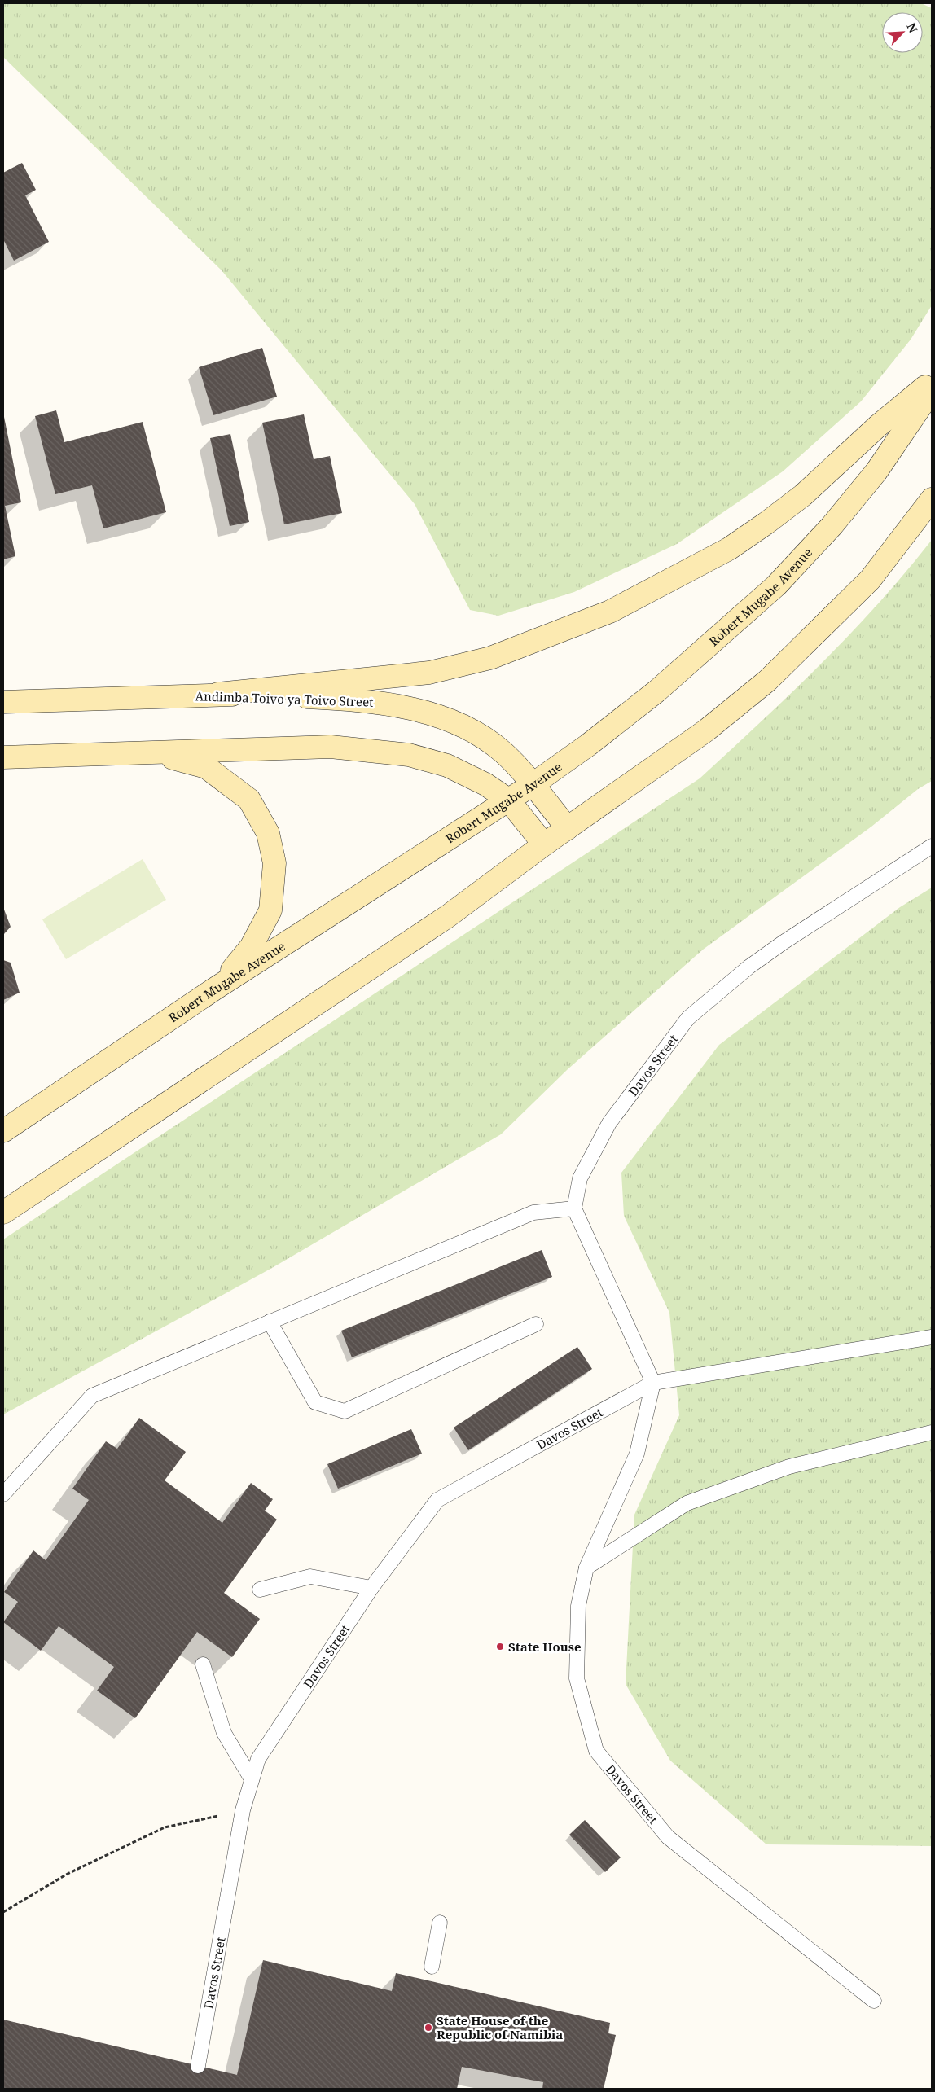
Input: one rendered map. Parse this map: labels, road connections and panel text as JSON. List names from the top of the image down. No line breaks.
{"streets":{"main road":["Robert Mugabe Avenue","Andimba Toivo ya Toivo Street"],"lane":["Davos Street"]},"crossings":[["Robert Mugabe Avenue","Andimba Toivo ya Toivo Street"]],"places":["State House","State House of the Republic of Namibia"],"north":"top right"}
